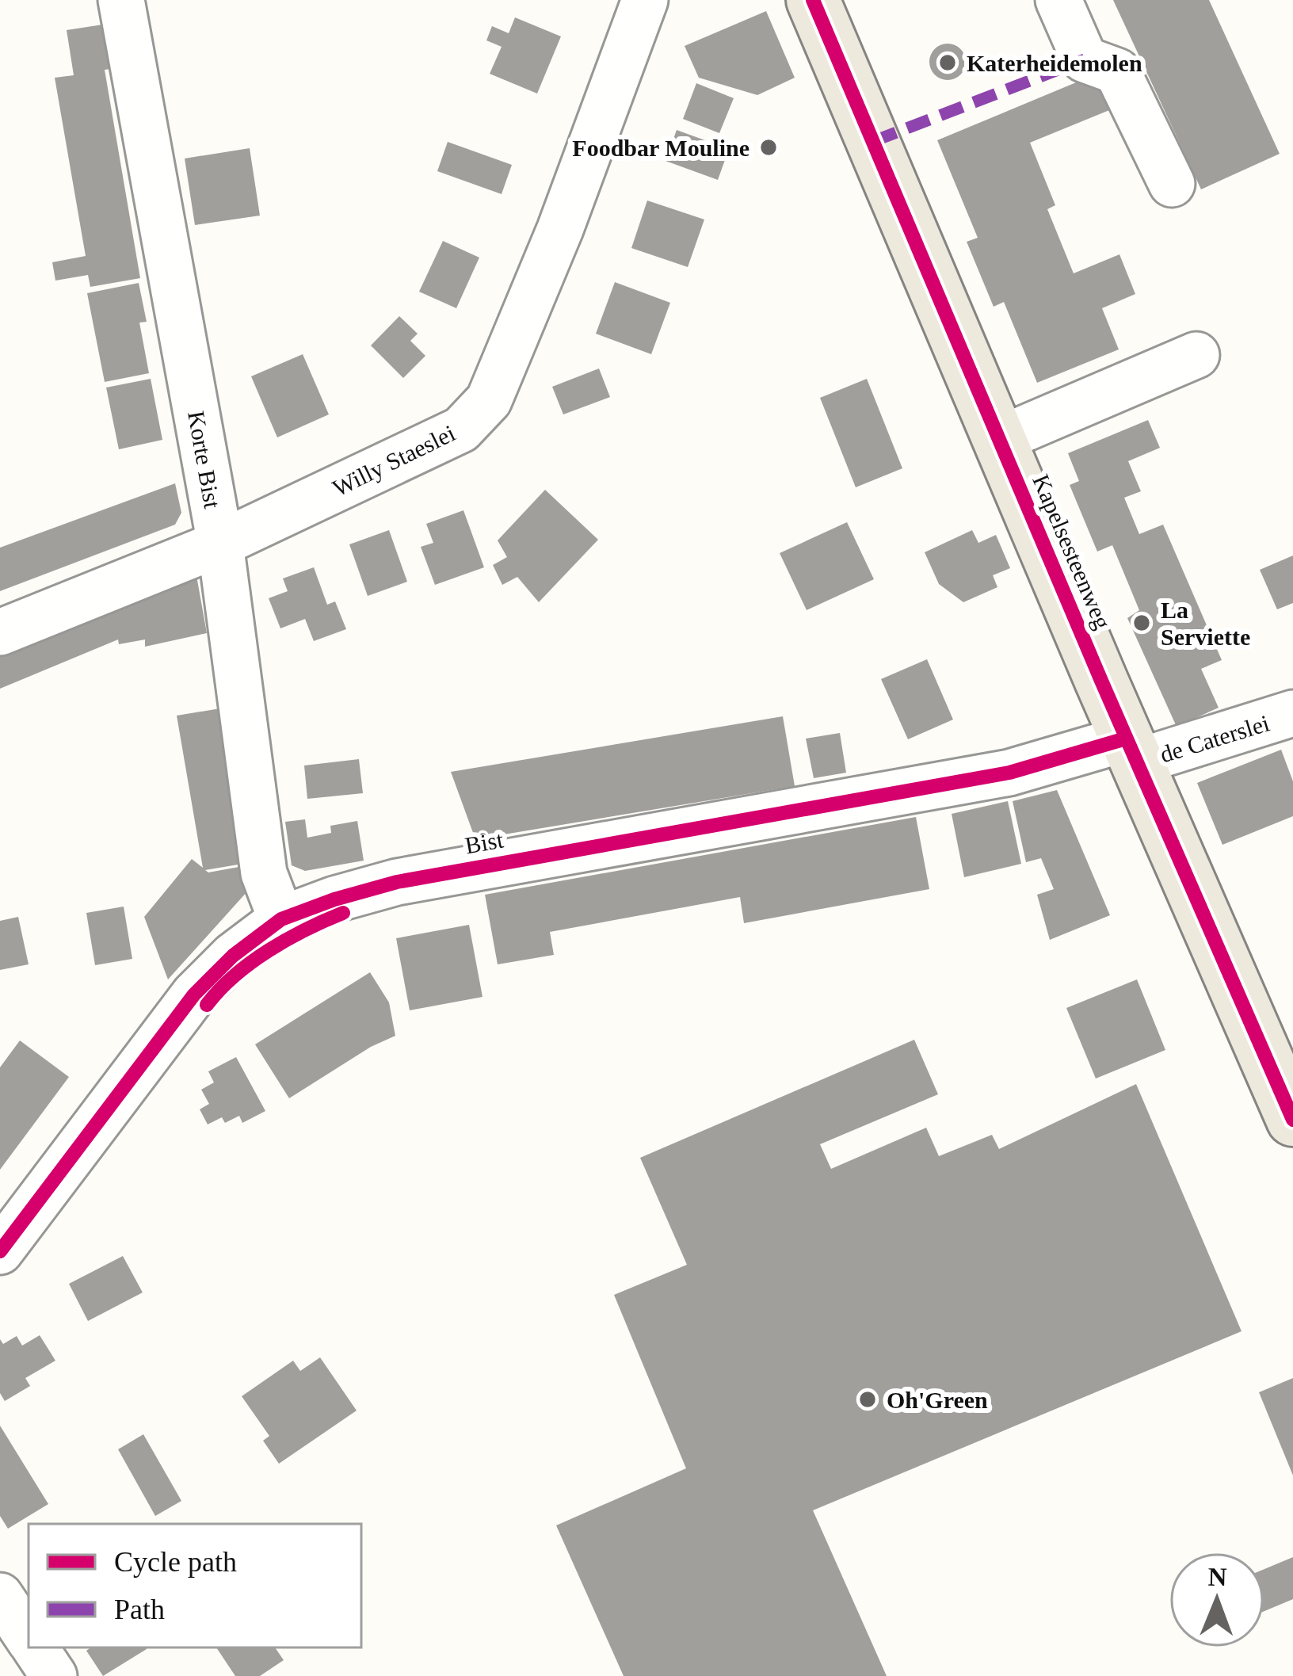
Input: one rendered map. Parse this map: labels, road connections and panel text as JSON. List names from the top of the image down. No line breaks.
{"streets":{"main road":["Kapelsesteenweg"],"street":["Korte Bist","Willy Staeslei","de Caterslei","Bist"]},"crossings":[["Korte Bist","Willy Staeslei"],["Korte Bist","Bist"],["Kapelsesteenweg","de Caterslei"],["Kapelsesteenweg","Bist"],["de Caterslei","Bist"]],"places":["Katerheidemolen","Foodbar Mouline","La Serviette","Oh'Green"],"legend":["Cycle path","Path"],"north":"top"}
